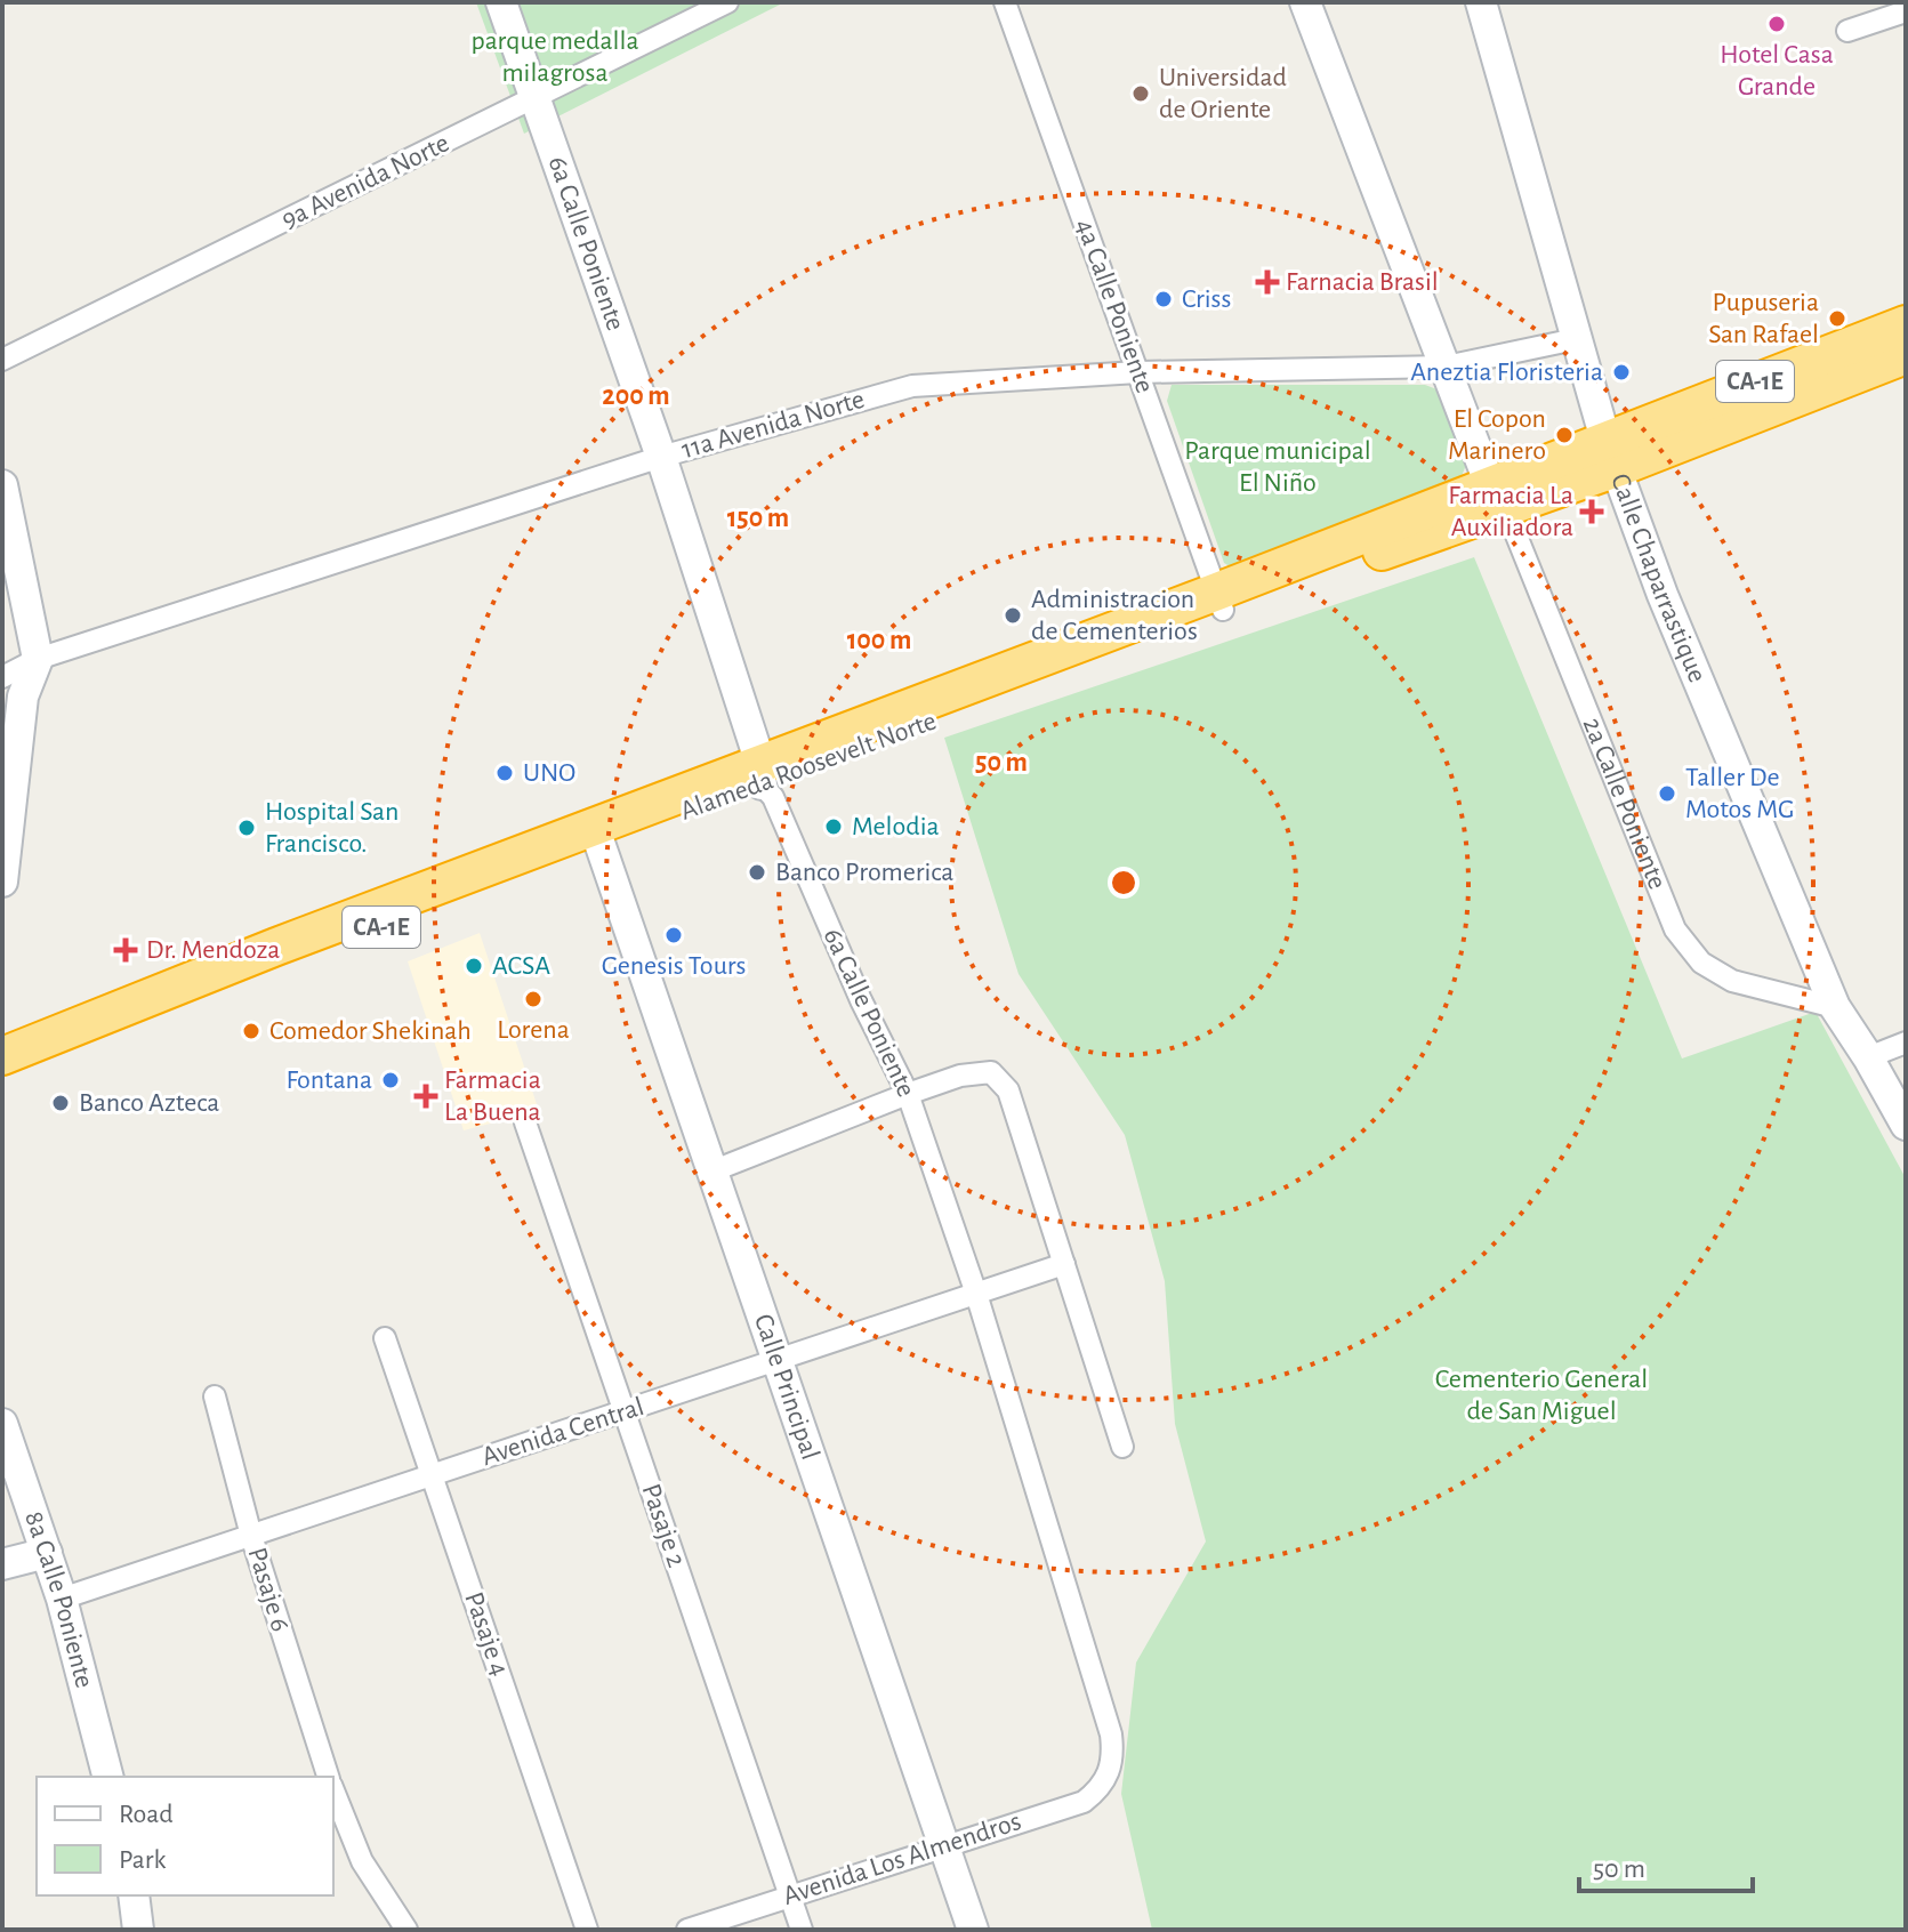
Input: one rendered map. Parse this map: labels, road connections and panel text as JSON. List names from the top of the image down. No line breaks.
{"streets":{"highway":["CA-1E","Alameda Roosevelt Norte"],"street":["9a Avenida Norte","6a Calle Poniente","4a Calle Poniente","11a Avenida Norte","Calle Chaparrastique","2a Calle Poniente","Calle Principal","Avenida Central","Pasaje 2","Pasaje 6","8a Calle Poniente","Pasaje 4","Avenida Los Almendros"]},"crossings":[["9a Avenida Norte","6a Calle Poniente"],["6a Calle Poniente","11a Avenida Norte"],["6a Calle Poniente","Alameda Roosevelt Norte"],["6a Calle Poniente","Avenida Central"],["6a Calle Poniente","Avenida Los Almendros"],["4a Calle Poniente","11a Avenida Norte"],["4a Calle Poniente","Alameda Roosevelt Norte"],["CA-1E","Calle Chaparrastique"],["CA-1E","Alameda Roosevelt Norte"],["11a Avenida Norte","Calle Chaparrastique"],["11a Avenida Norte","2a Calle Poniente"],["Calle Chaparrastique","Alameda Roosevelt Norte"],["Calle Chaparrastique","2a Calle Poniente"],["Alameda Roosevelt Norte","2a Calle Poniente"],["Alameda Roosevelt Norte","Calle Principal"],["Calle Principal","Avenida Central"],["Calle Principal","Avenida Los Almendros"],["Avenida Central","Pasaje 2"],["Avenida Central","Pasaje 6"],["Avenida Central","8a Calle Poniente"],["Avenida Central","Pasaje 4"],["Pasaje 2","Avenida Los Almendros"]],"parks":["parque medalla milagrosa","Parque municipal El Niño","Cementerio General de San Miguel"],"places":{"other":["Hotel Casa Grande","Universidad de Oriente","Criss","Pupuseria San Rafael","Aneztia Floristeria","El Copon Marinero","Administracion de Cementerios","UNO","Taller De Motos MG","Melodia","Hospital San Francisco.","Banco Promerica","Genesis Tours","ACSA","Lorena","Comedor Shekinah","Fontana","Banco Azteca"],"health":["Farnacia Brasil","Farmacia La Auxiliadora","Dr. Mendoza","Farmacia La Buena"]},"legend":["Road","Park"],"scale_bar":"50 m","rings":["200 m","150 m","100 m","50 m"]}
